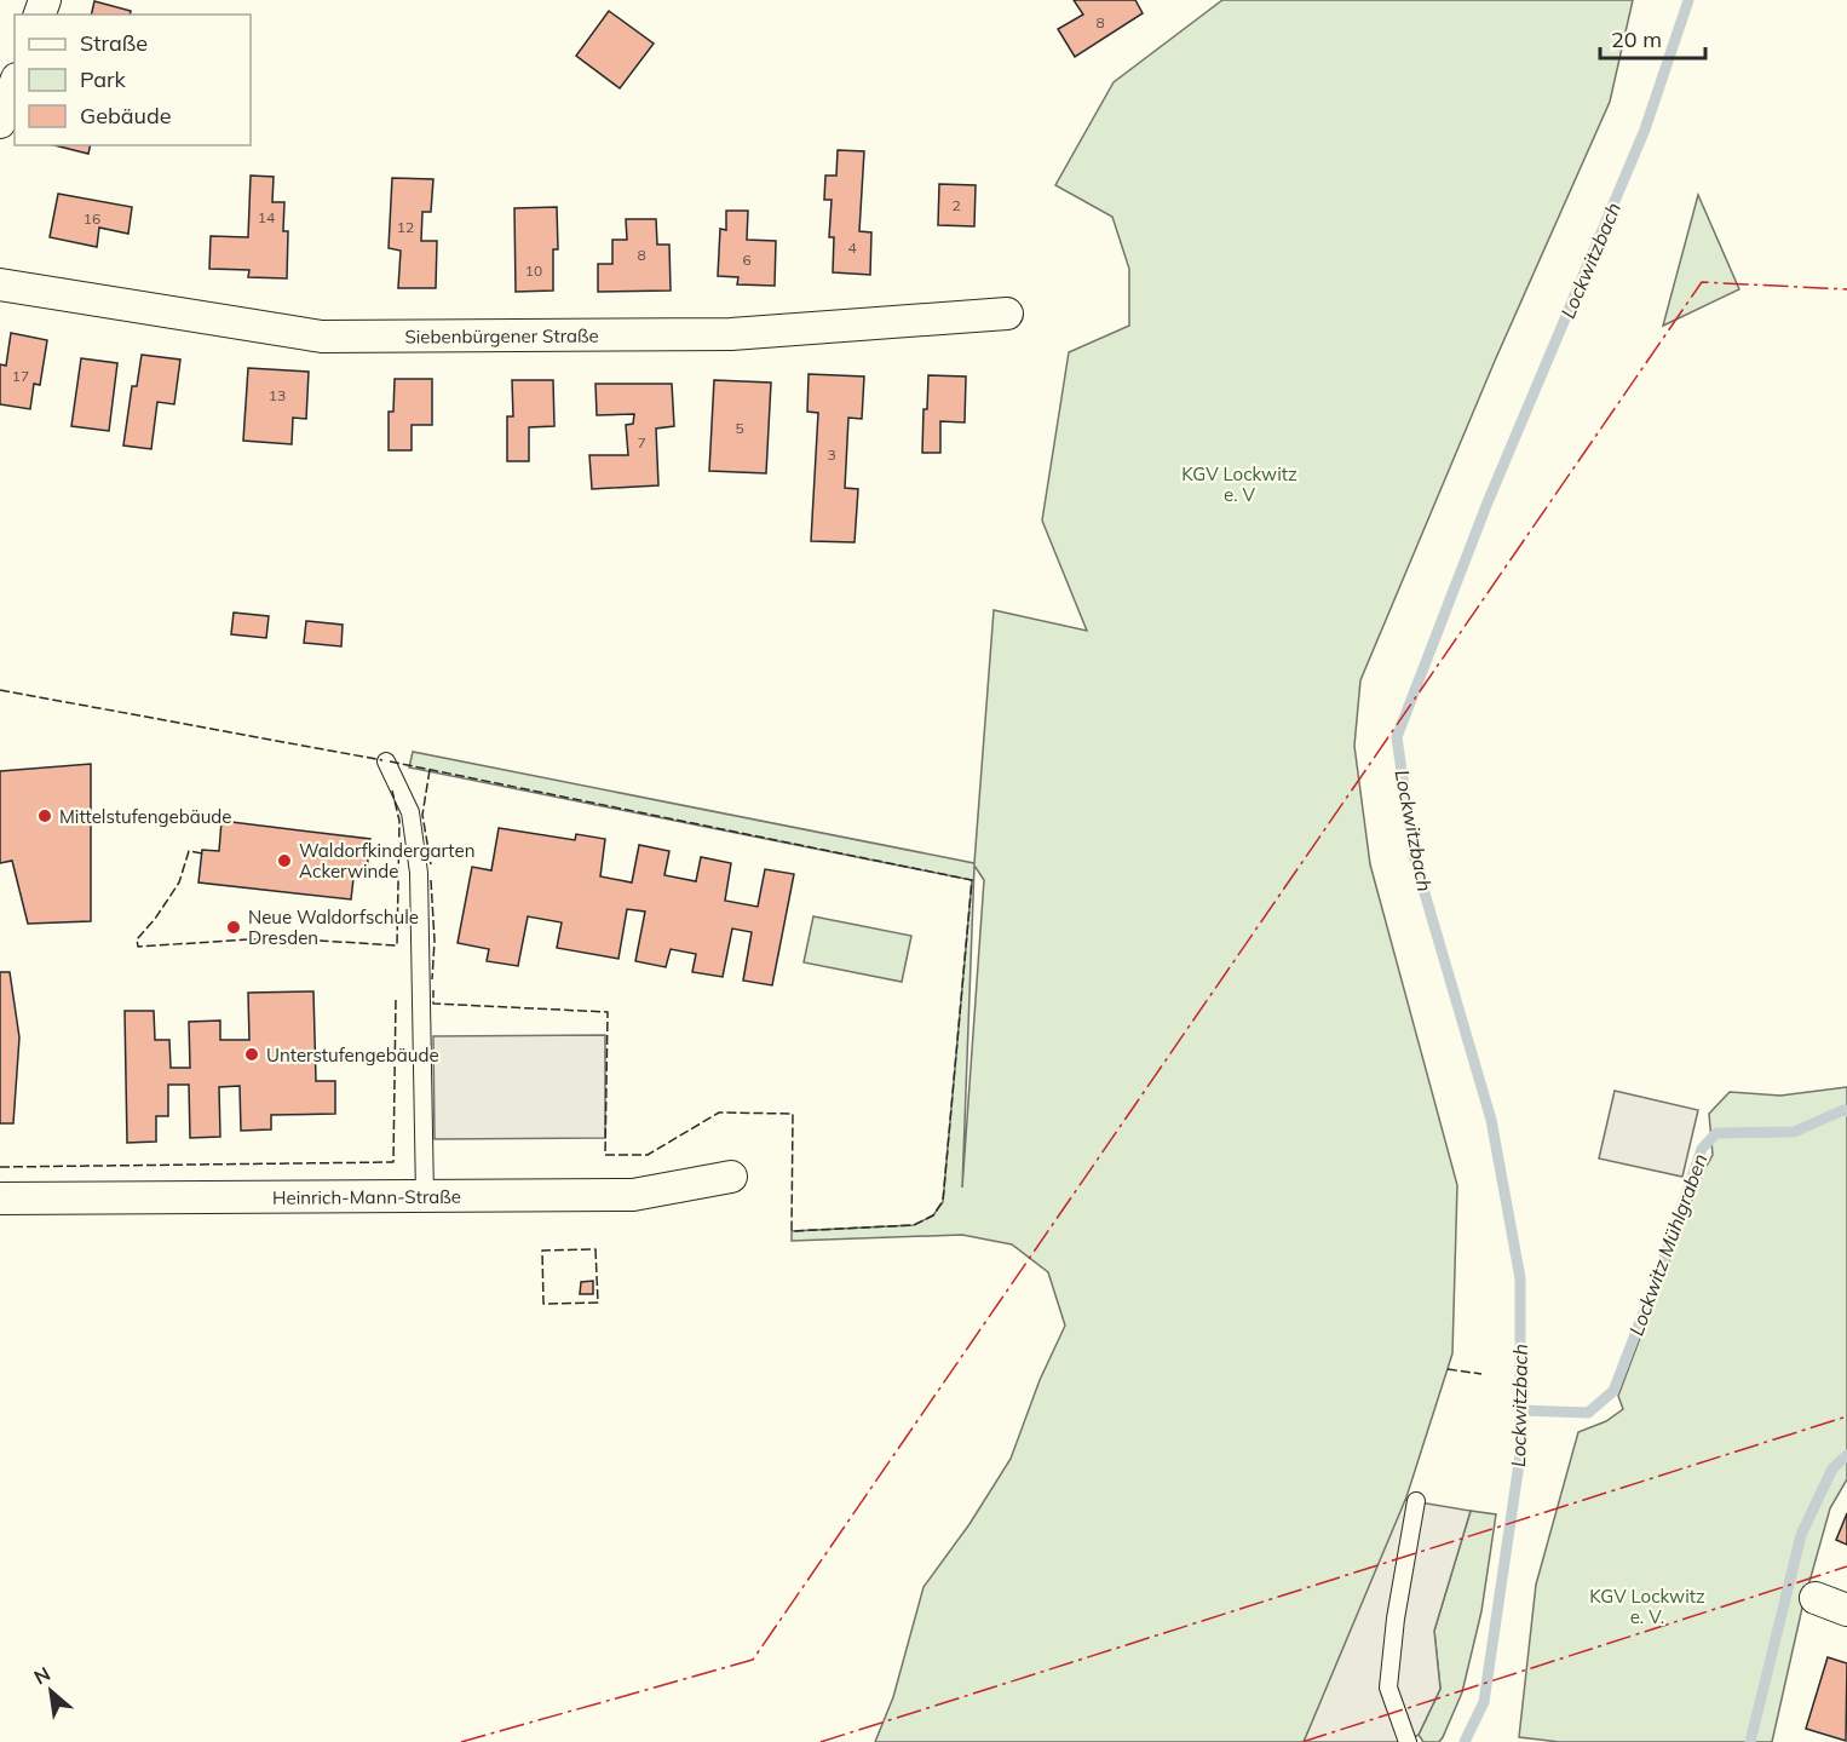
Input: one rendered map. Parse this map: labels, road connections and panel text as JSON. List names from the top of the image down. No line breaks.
{"streets":{"street":["Siebenbürgener Straße","Heinrich-Mann-Straße"]},"water":["Lockwitzbach","Lockwitz Mühlgraben"],"parks":["KGV Lockwitz e. V","KGV Lockwitz e. V."],"places":["Mittelstufengebäude","Waldorfkindergarten Ackerwinde","Neue Waldorfschule Dresden","Unterstufengebäude"],"house_numbers":["8","2","14","16","12","4","8","6","10","17","13","5","7","3"],"legend":["Straße","Park","Gebäude"],"scale_bar":"20 m","north":"top left"}
